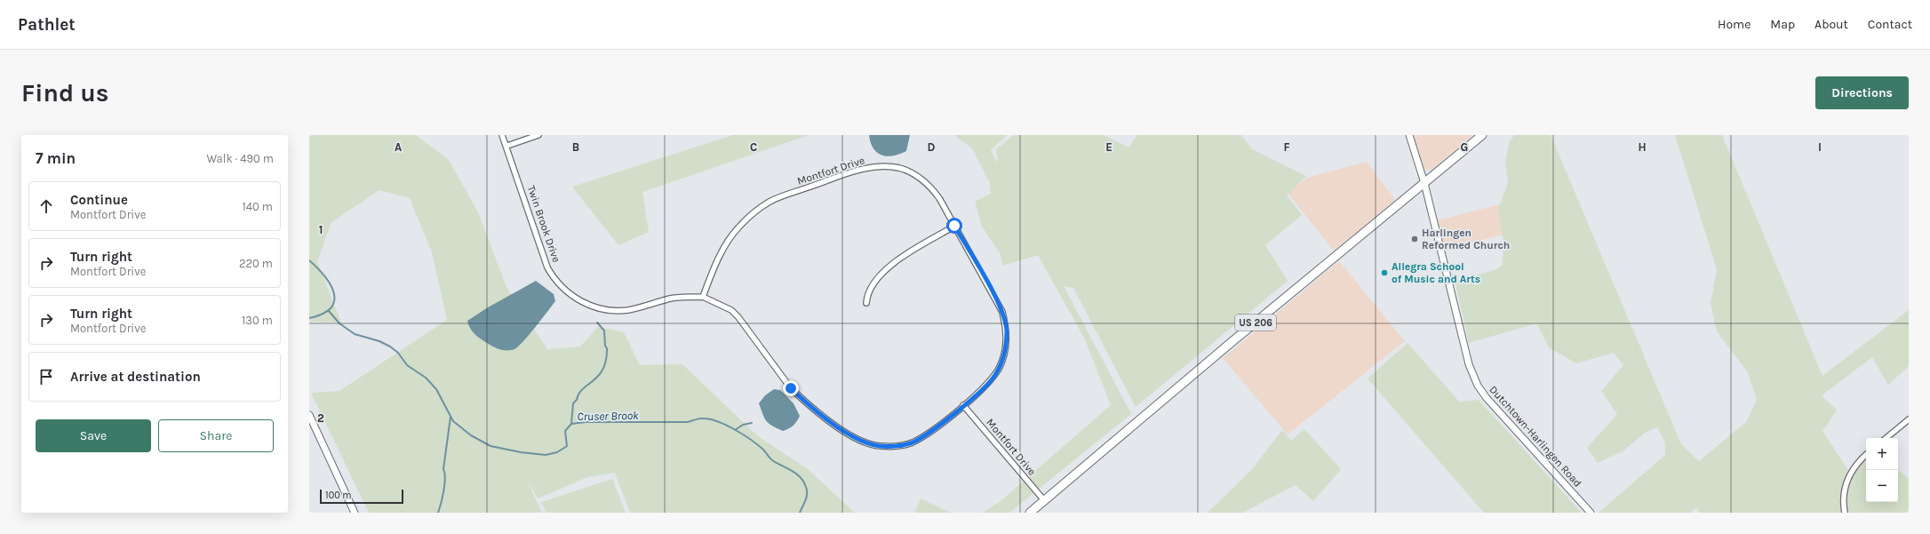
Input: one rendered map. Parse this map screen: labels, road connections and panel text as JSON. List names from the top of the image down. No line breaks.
{"streets":{"highway":["US 206"],"street":["Montfort Drive","Twin Brook Drive","Dutchtown-Harlingen Road"]},"crossings":[["Montfort Drive","Twin Brook Drive"],["Montfort Drive","US 206"],["US 206","Dutchtown-Harlingen Road"]],"water":["Cruser Brook"],"places":["Harlingen Reformed Church","Allegra School of Music and Arts"],"scale_bar":"100 m","page":{"header":"Pathlet","nav":["Home","Map","About","Contact"],"buttons":["Directions",["Save","Share"]],"title":"Find us","heading":["7 min","Walk · 490 m"],"list":[["Continue","Montfort Drive","140 m"],["Turn right","Montfort Drive","220 m"],["Turn right","Montfort Drive","130 m"],"Arrive at destination"],"map_buttons":["+","−"],"scale":"100 m"},"grid":{"columns":["A","B","C","D","E","F","G","H","I"],"rows":["1","2"]}}
